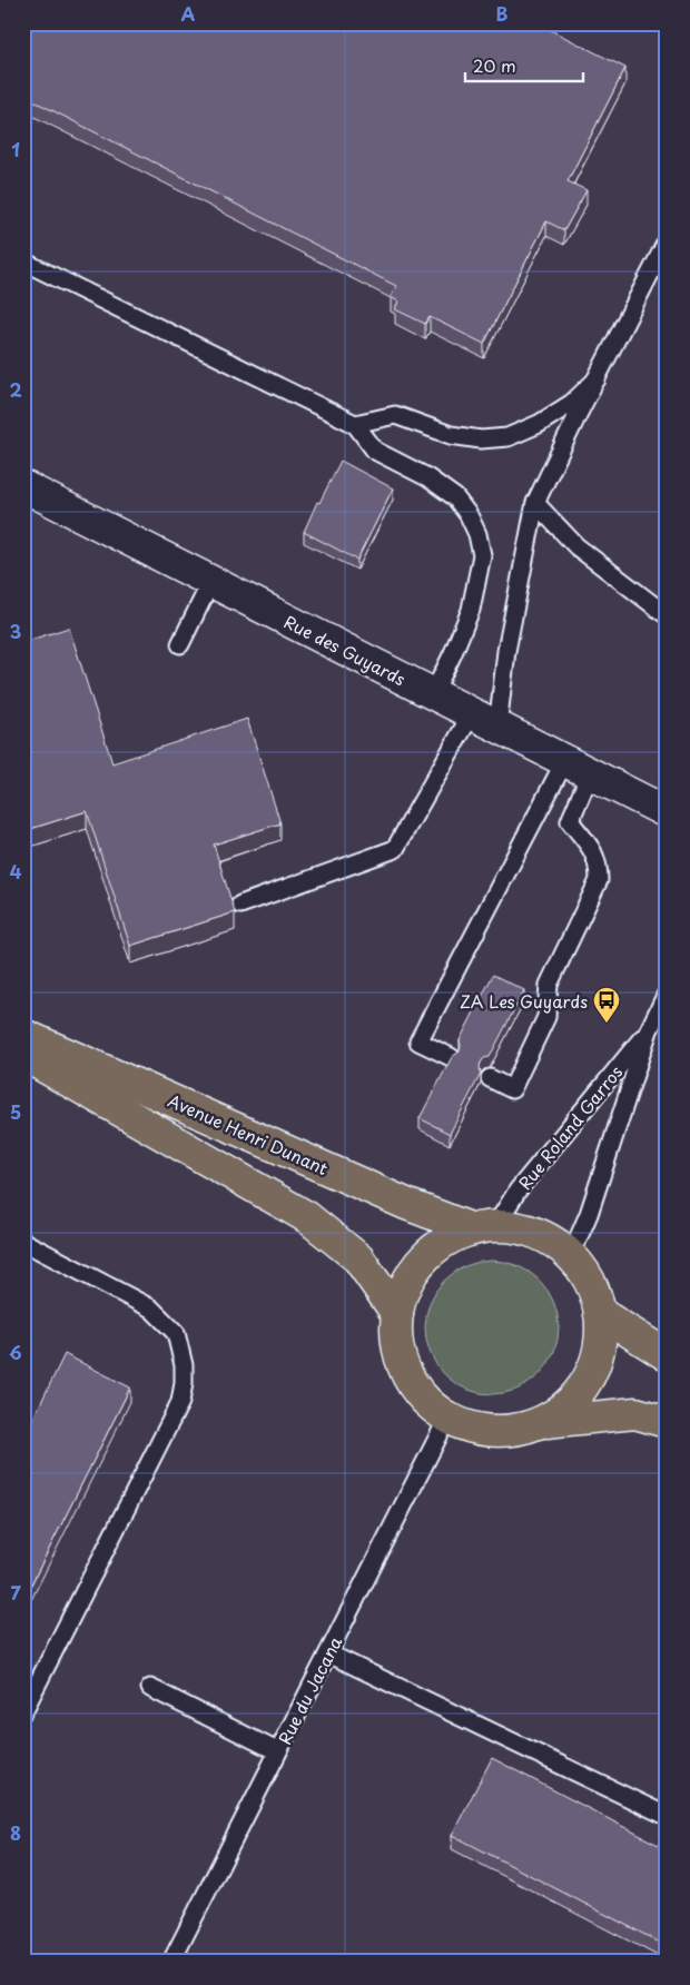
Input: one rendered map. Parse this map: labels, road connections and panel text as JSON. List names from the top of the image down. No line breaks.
{"streets":{"main road":["Avenue Henri Dunant"],"street":["Rue des Guyards"],"lane":["Rue Roland Garros","Rue du Jacana"]},"crossings":[["Rue Roland Garros","Avenue Henri Dunant"]],"places":{"bus stop":["ZA Les Guyards"]},"scale_bar":"20 m","grid":{"columns":["A","B"],"rows":["1","2","3","4","5","6","7","8"]}}
